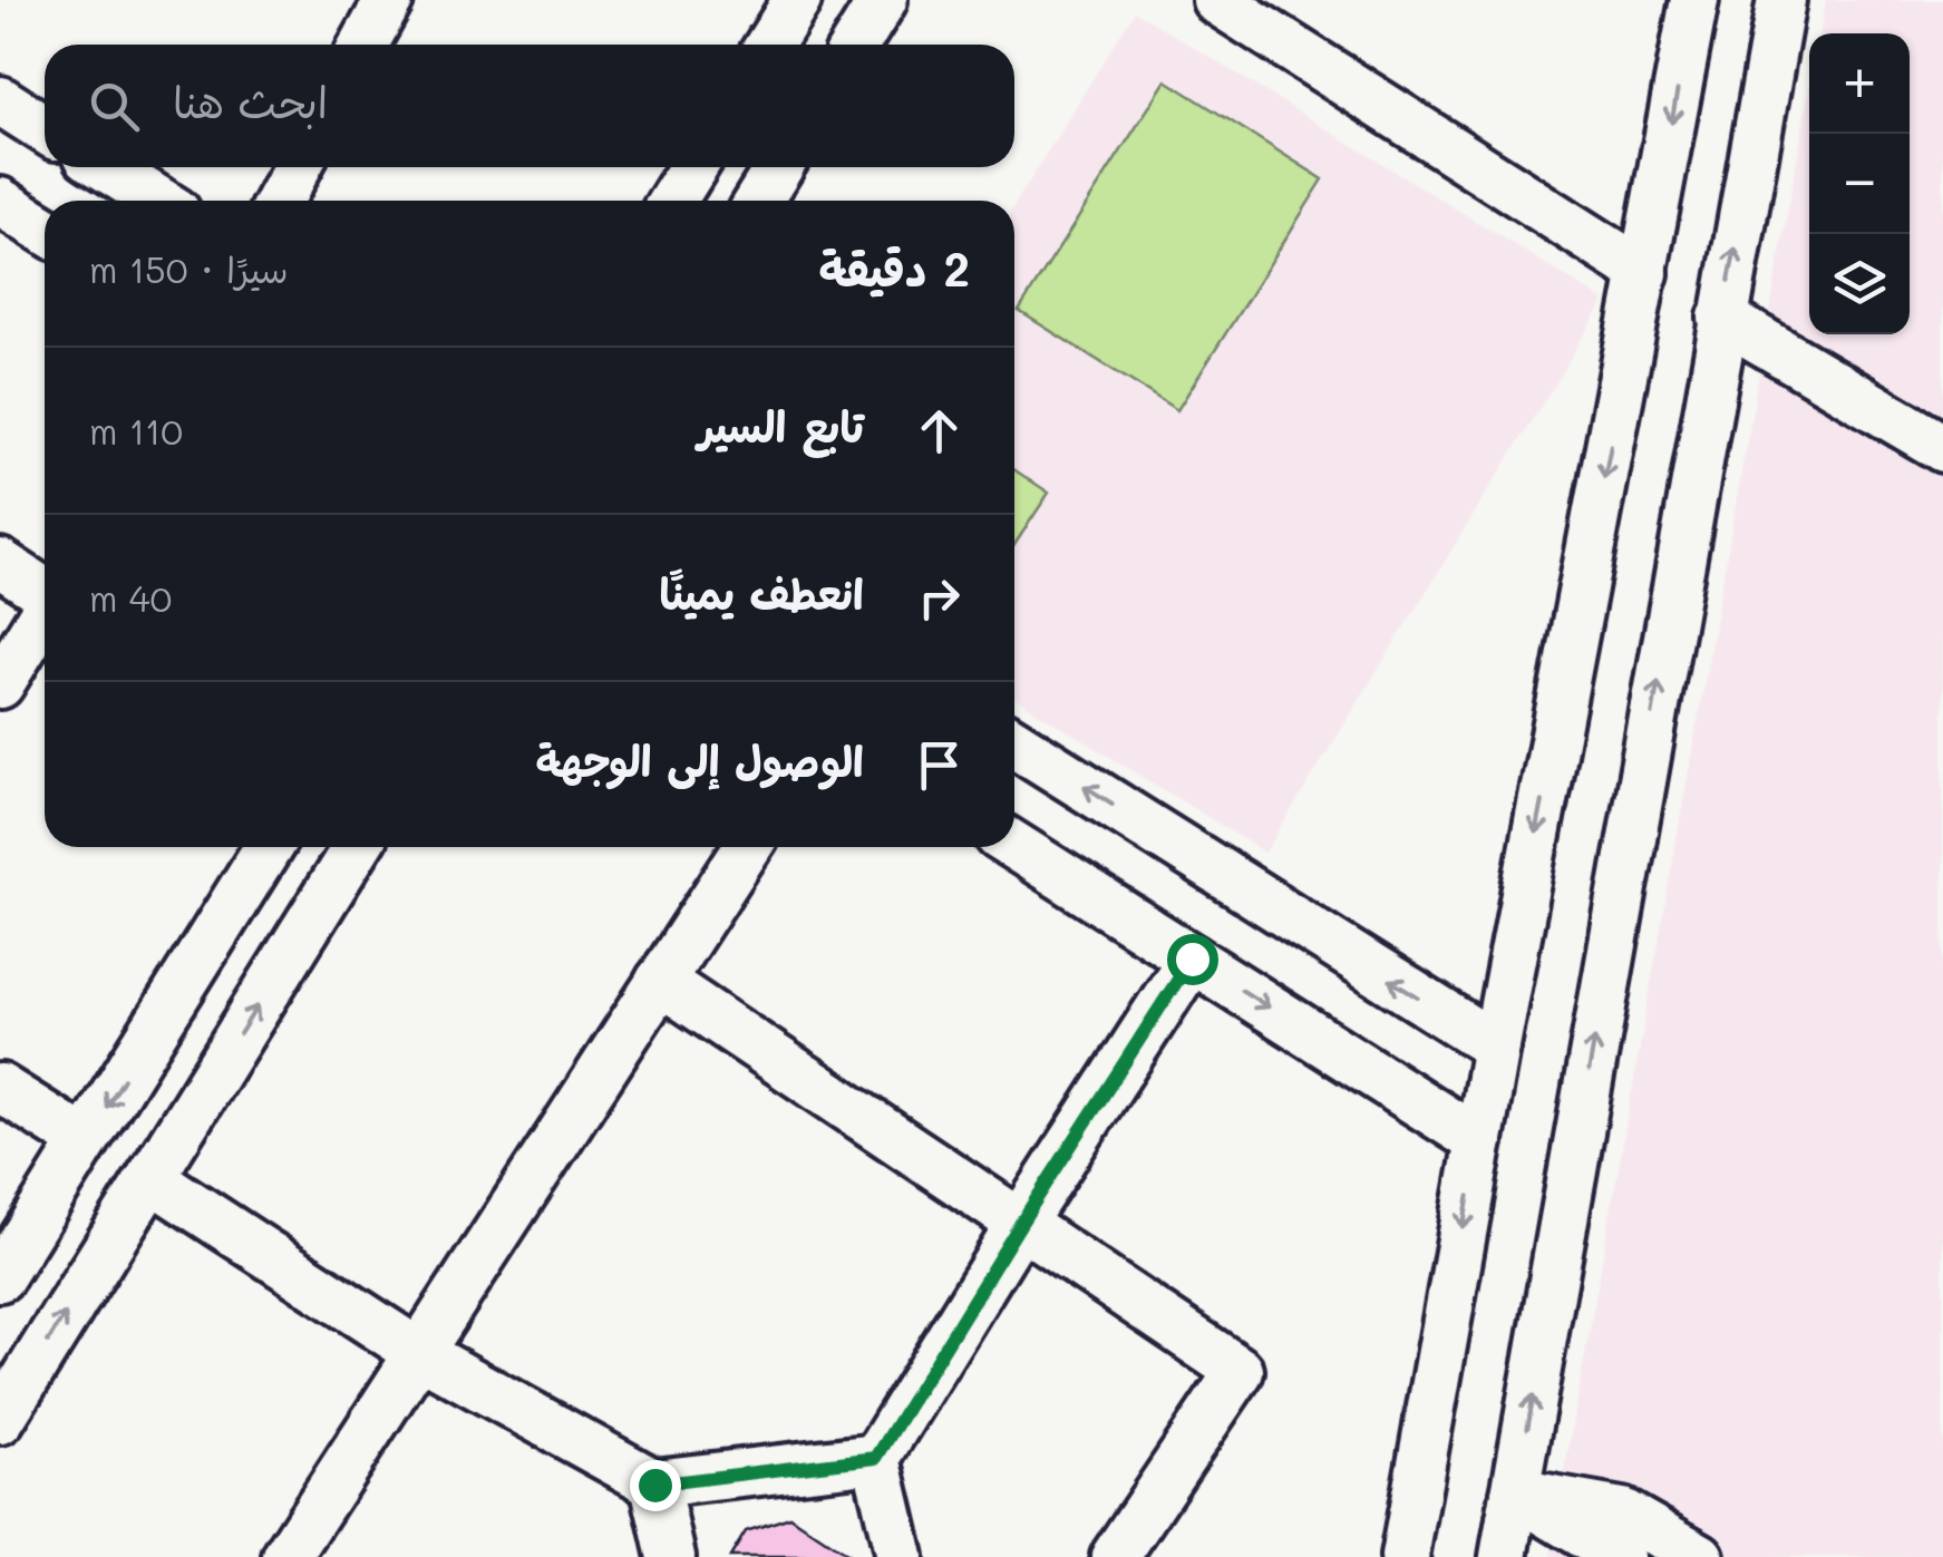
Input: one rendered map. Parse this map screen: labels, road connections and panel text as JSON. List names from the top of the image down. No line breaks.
{"page":{"map_buttons":["+","−"],"search":"ابحث هنا","heading":["2 دقيقة","سيرًا · 150 m"],"list":[["تابع السير","110 m"],["انعطف يمينًا","40 m"],"الوصول إلى الوجهة"]}}
